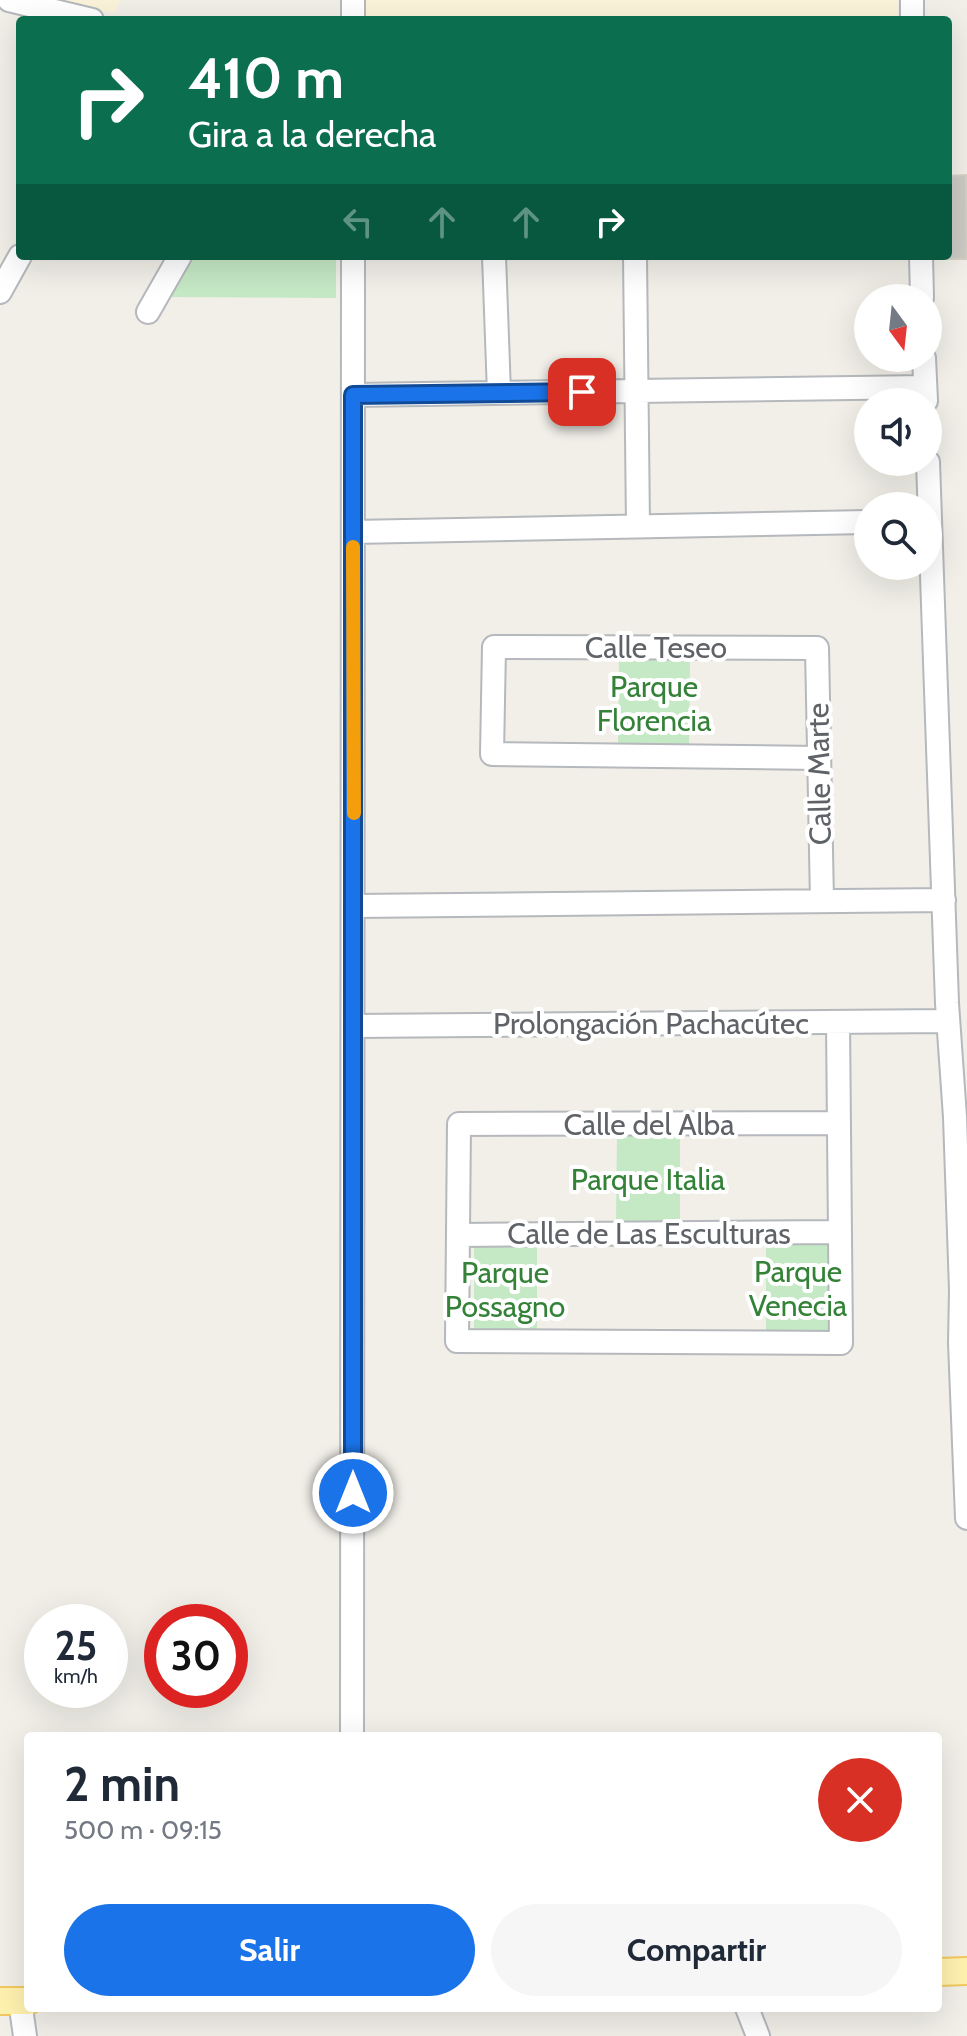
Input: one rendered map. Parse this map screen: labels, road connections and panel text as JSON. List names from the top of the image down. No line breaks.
{"streets":{"street":["Calle Teseo","Calle Marte","Prolongación Pachacútec","Calle del Alba","Calle de Las Esculturas"]},"crossings":[["Calle Teseo","Calle Marte"],["Calle del Alba","Calle de Las Esculturas"]],"parks":["Parque Florencia","Parque Italia","Parque Venecia","Parque Possagno"],"north":"bottom","page":{"turn":["410 m","Gira a la derecha"],"speed":"25 km/h","limit":"30","heading":["2 min","500 m · 09:15"],"buttons":["Salir","Compartir"]}}
